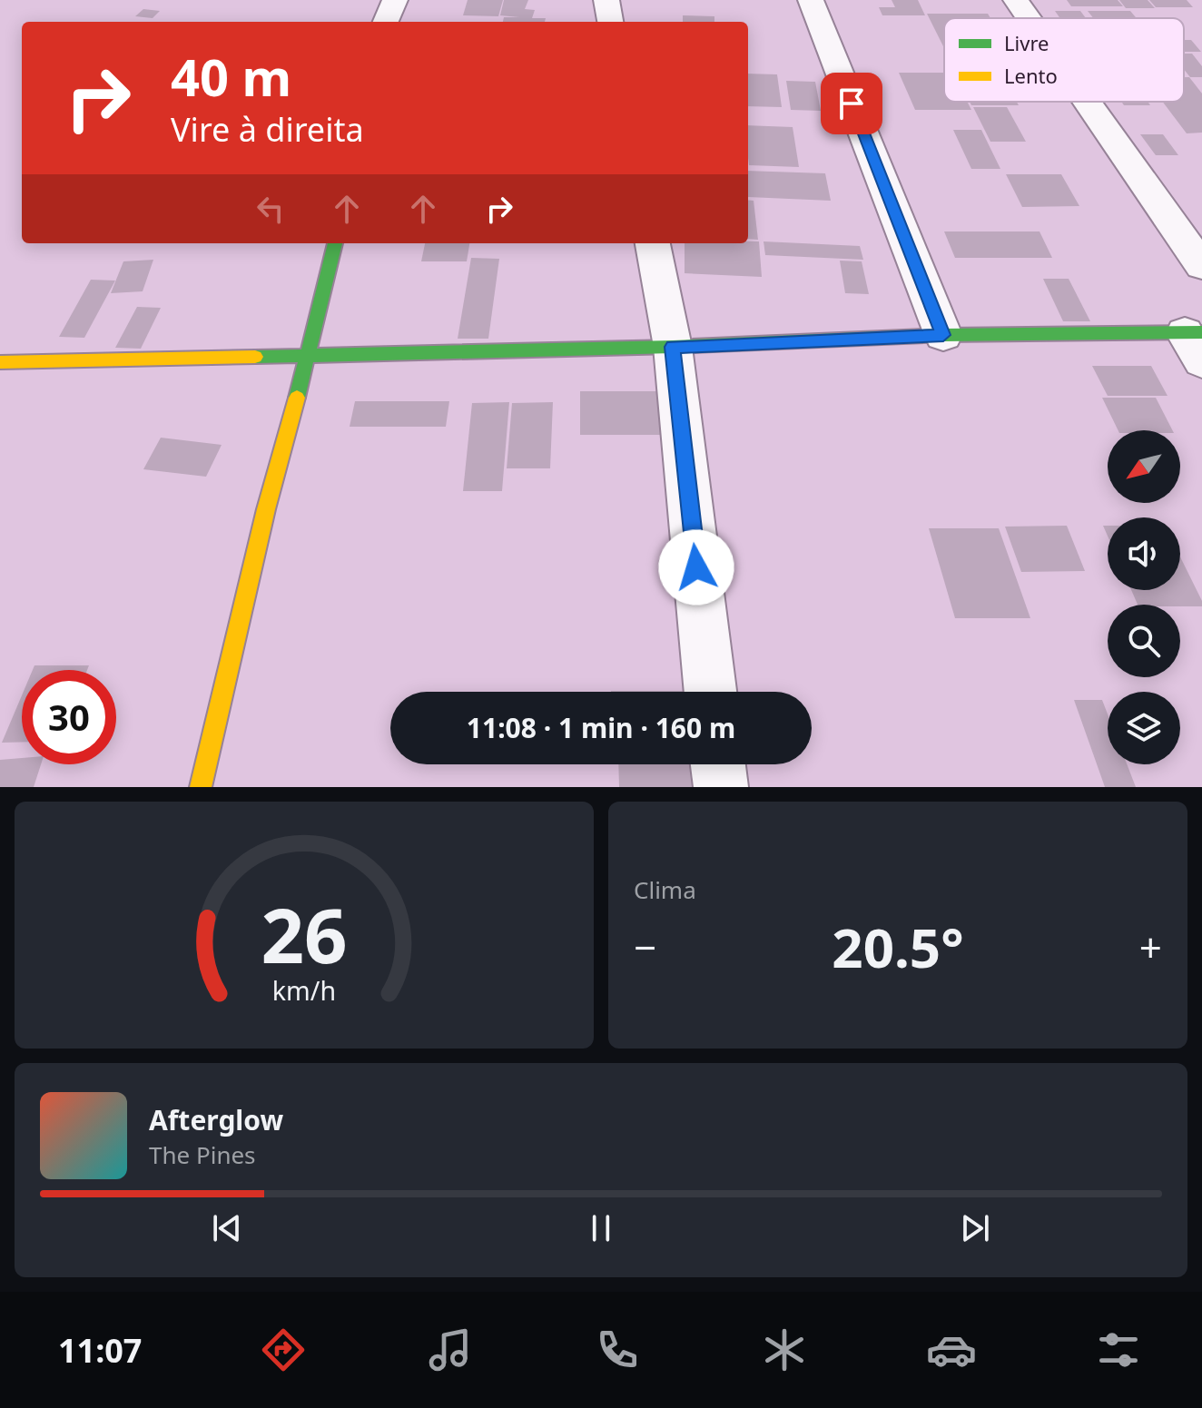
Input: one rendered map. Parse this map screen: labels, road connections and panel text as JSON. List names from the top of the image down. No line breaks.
{"legend":["Livre","Lento"],"north":"bottom left","page":{"turn":["40 m","Vire à direita"],"limit":"30","trip":"11:08 · 1 min · 160 m","tile":"Clima","heat":["−","20.5°","+"],"song":["Afterglow","The Pines"],"tabs":"11:07","gauge":["26","km/h"]}}
